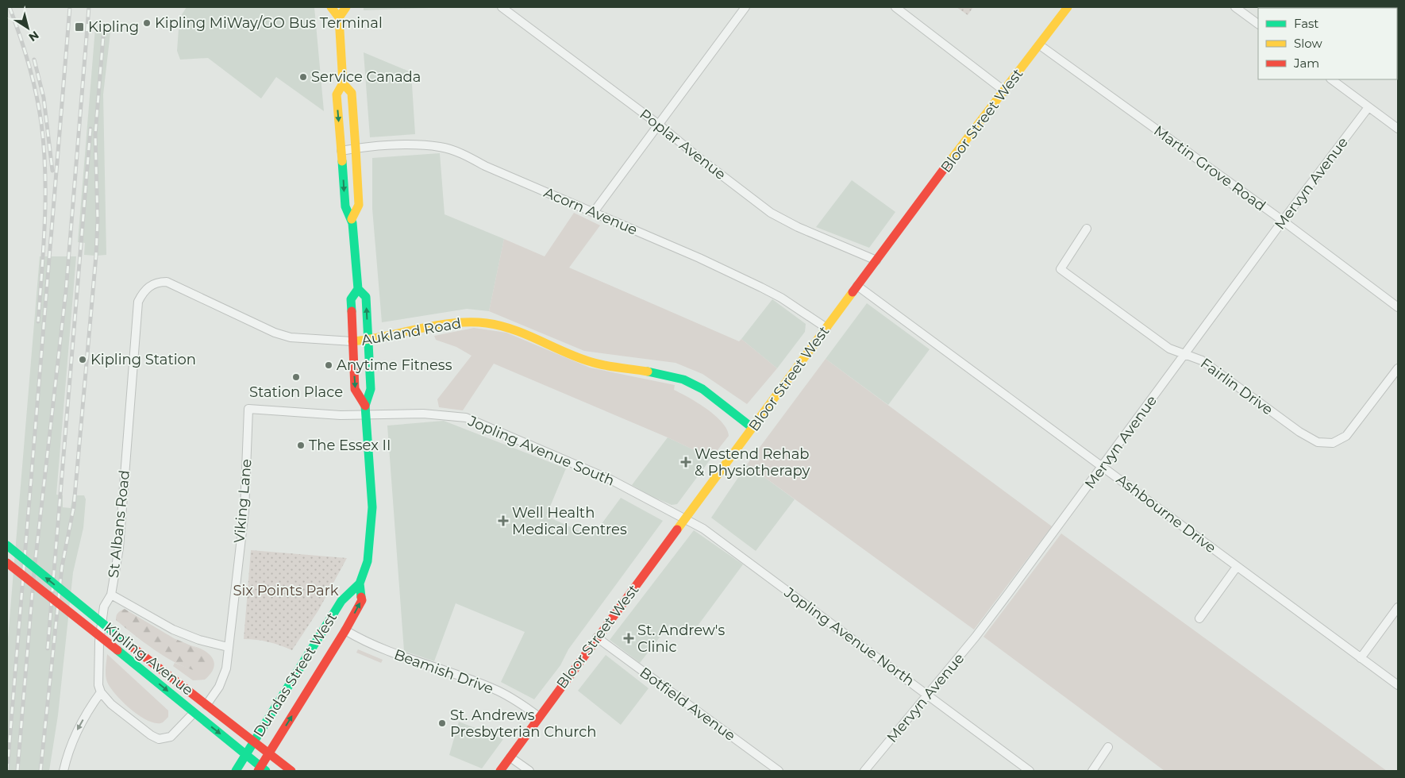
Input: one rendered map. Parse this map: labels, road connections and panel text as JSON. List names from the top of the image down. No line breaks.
{"streets":{"main road":["Bloor Street West","Aukland Road","Kipling Avenue","Dundas Street West"],"street":["Poplar Avenue","Martin Grove Road","Mervyn Avenue","Acorn Avenue","Fairlin Drive","Jopling Avenue South","Viking Lane","Ashbourne Drive","St Albans Road","Jopling Avenue North","Beamish Drive","Botfield Avenue"]},"crossings":[["Bloor Street West","Poplar Avenue"],["Bloor Street West","Martin Grove Road"],["Bloor Street West","Acorn Avenue"],["Bloor Street West","Aukland Road"],["Bloor Street West","Jopling Avenue South"],["Bloor Street West","Ashbourne Drive"],["Bloor Street West","Jopling Avenue North"],["Bloor Street West","Beamish Drive"],["Bloor Street West","Botfield Avenue"],["Martin Grove Road","Mervyn Avenue"],["Mervyn Avenue","Fairlin Drive"],["Mervyn Avenue","Ashbourne Drive"],["Mervyn Avenue","Jopling Avenue North"],["Acorn Avenue","Dundas Street West"],["Aukland Road","St Albans Road"],["Aukland Road","Dundas Street West"],["Jopling Avenue South","Viking Lane"],["Jopling Avenue South","Jopling Avenue North"],["Jopling Avenue South","Dundas Street West"],["Viking Lane","Kipling Avenue"],["Viking Lane","Dundas Street West"],["Kipling Avenue","Dundas Street West"],["Beamish Drive","Dundas Street West"]],"parks":["Six Points Park"],"places":{"other":["Kipling MiWay/GO Bus Terminal","Service Canada","Kipling Station","Anytime Fitness","Station Place","The Essex II","St. Andrews Presbyterian Church"],"transit":["Kipling"],"health":["Westend Rehab & Physiotherapy","Well Health Medical Centres","St. Andrew's Clinic"]},"legend":["Fast","Slow","Jam"],"north":"bottom right"}
